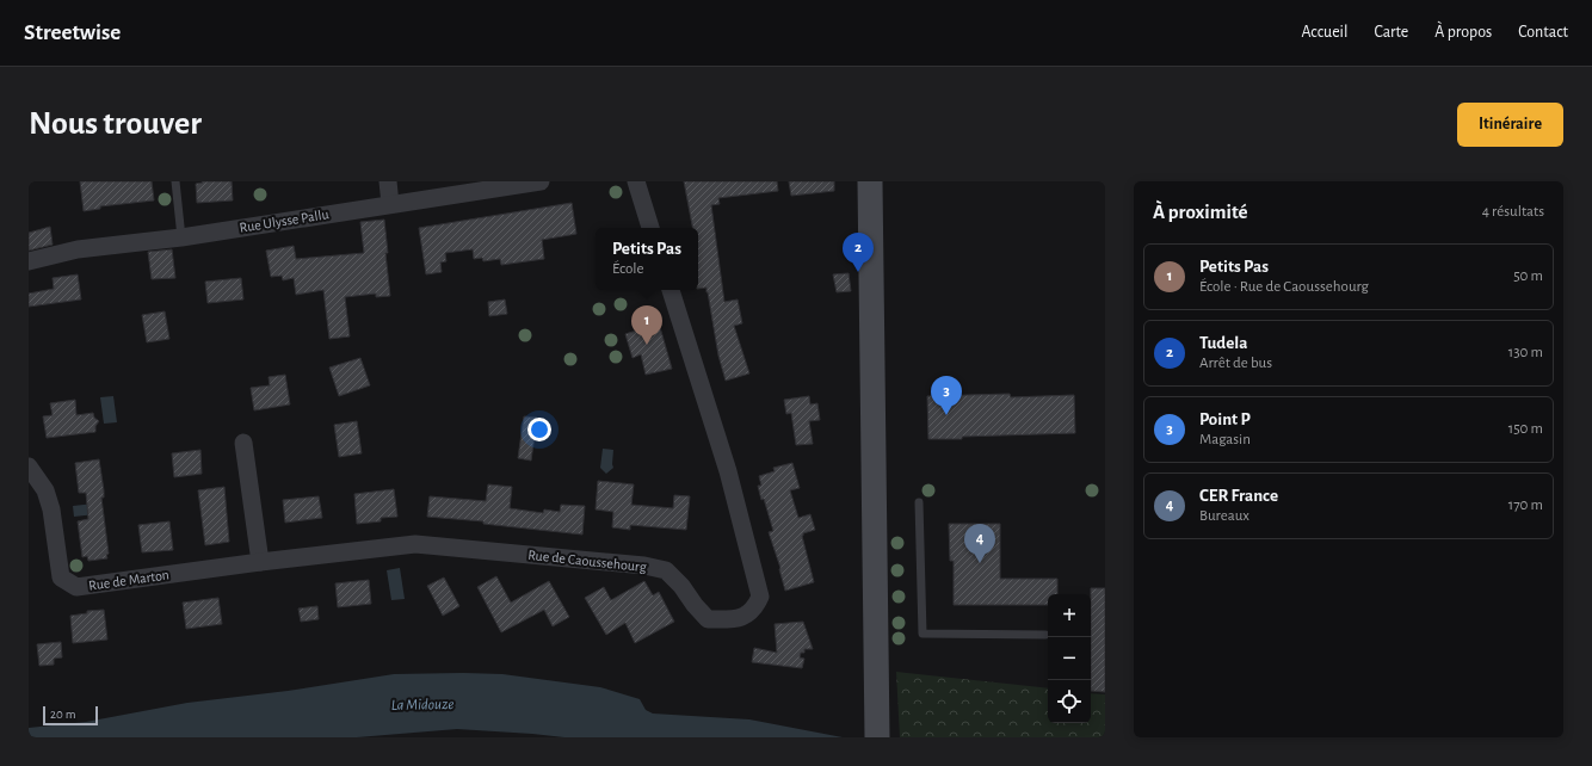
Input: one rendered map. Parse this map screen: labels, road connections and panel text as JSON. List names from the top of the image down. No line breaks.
{"streets":{"street":["Rue Ulysse Pallu","Rue de Caoussehourg","Rue de Marton"]},"crossings":[["Rue de Caoussehourg","Rue de Marton"]],"water":["La Midouze"],"scale_bar":"20 m","page":{"header":"Streetwise","nav":["Accueil","Carte","À propos","Contact"],"buttons":"Itinéraire","title":"Nous trouver","heading":["À proximité","4 résultats"],"popup":["Petits Pas","École"],"pins":["2","1","3","4"],"list":[{"mark":"1","name":"Petits Pas","note":"École · Rue de Caoussehourg","value":"50 m"},{"mark":"2","name":"Tudela","note":"Arrêt de bus","value":"130 m"},{"mark":"3","name":"Point P","note":"Magasin","value":"150 m"},{"mark":"4","name":"CER France","note":"Bureaux","value":"170 m"}],"map_buttons":["+","−"],"scale":"20 m"}}
